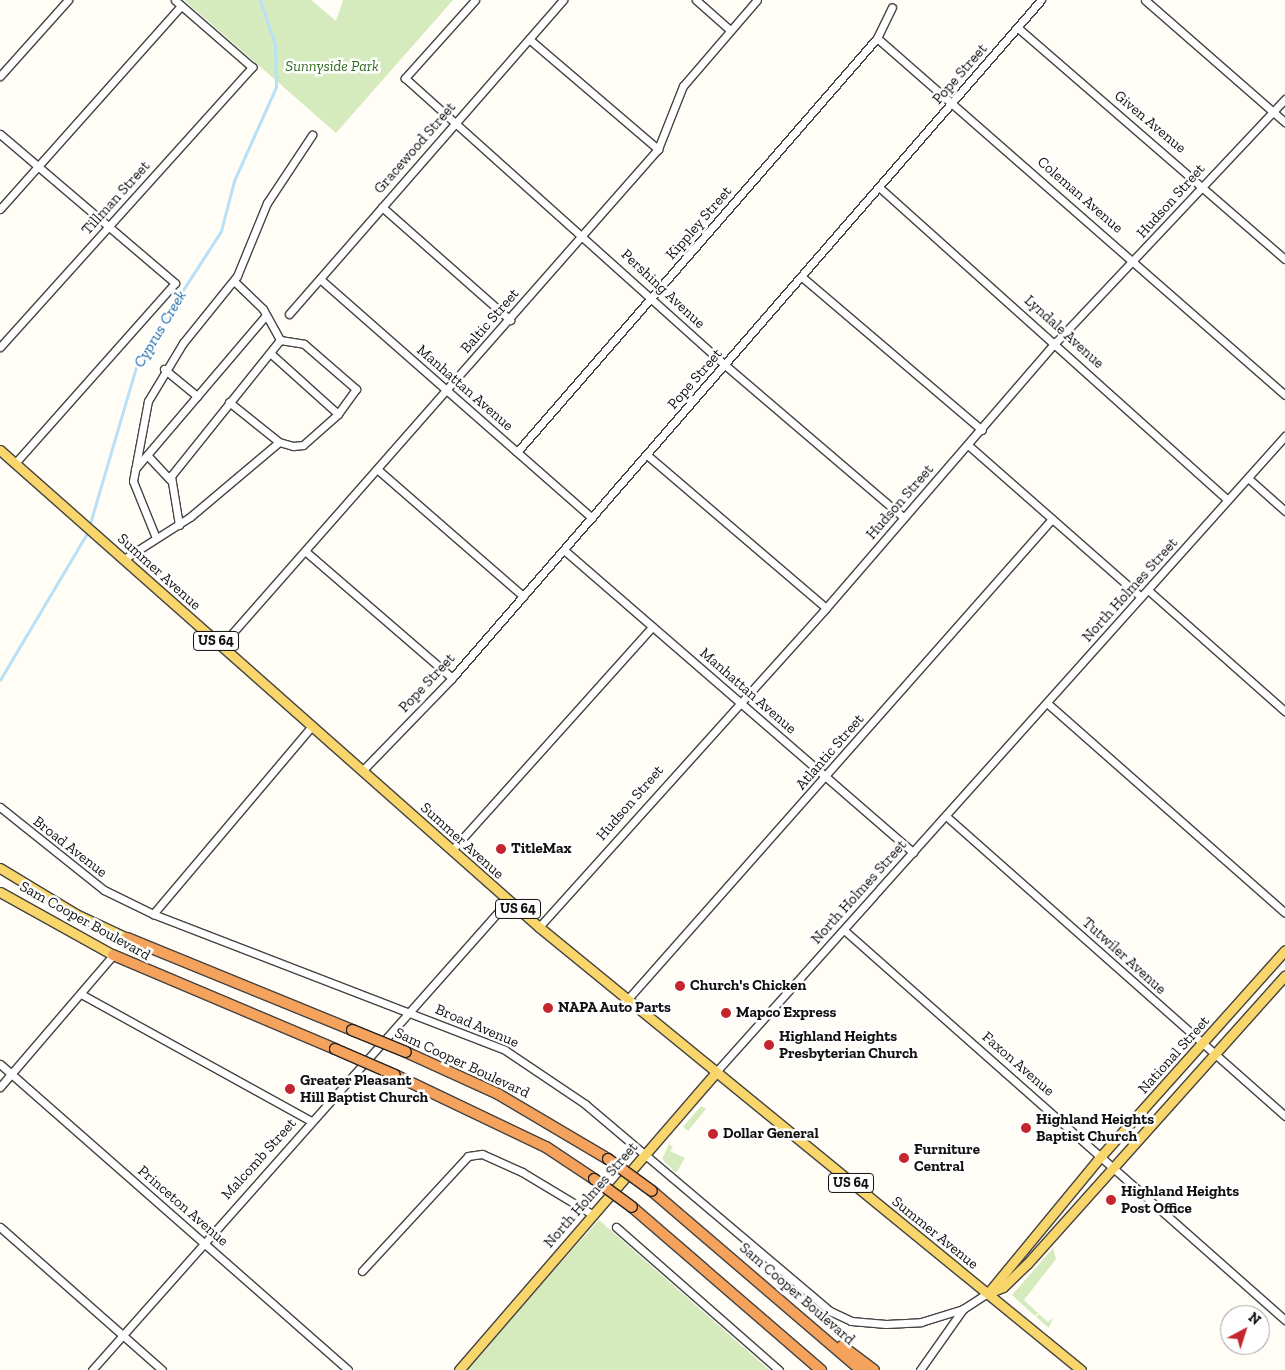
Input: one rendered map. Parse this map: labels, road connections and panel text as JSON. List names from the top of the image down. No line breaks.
{"streets":{"highway":["Sam Cooper Boulevard"],"main road":["Summer Avenue","North Holmes Street","US 64","National Street"],"street":["Pope Street","Given Avenue","Gracewood Street","Coleman Avenue","Tillman Street","Hudson Street","Kippley Street","Pershing Avenue","Baltic Street","Lyndale Avenue","Manhattan Avenue","Atlantic Street","Broad Avenue","Tutwiler Avenue","Faxon Avenue","Malcomb Street","Princeton Avenue"]},"crossings":[["Pope Street","Given Avenue"],["Pope Street","Coleman Avenue"],["Pope Street","Pershing Avenue"],["Pope Street","Lyndale Avenue"],["Pope Street","Manhattan Avenue"],["Pope Street","Summer Avenue"],["Given Avenue","Hudson Street"],["Gracewood Street","Pershing Avenue"],["Gracewood Street","Manhattan Avenue"],["Coleman Avenue","Hudson Street"],["Coleman Avenue","Kippley Street"],["Hudson Street","Pershing Avenue"],["Hudson Street","Lyndale Avenue"],["Hudson Street","Manhattan Avenue"],["Hudson Street","Summer Avenue"],["Kippley Street","Pershing Avenue"],["Kippley Street","Manhattan Avenue"],["Pershing Avenue","Baltic Street"],["Baltic Street","Manhattan Avenue"],["Baltic Street","Summer Avenue"],["Lyndale Avenue","North Holmes Street"],["Manhattan Avenue","North Holmes Street"],["Manhattan Avenue","Atlantic Street"],["Summer Avenue","North Holmes Street"],["Summer Avenue","Atlantic Street"],["Summer Avenue","National Street"],["Summer Avenue","Malcomb Street"],["North Holmes Street","Broad Avenue"],["North Holmes Street","Tutwiler Avenue"],["North Holmes Street","Faxon Avenue"],["Broad Avenue","National Street"],["Broad Avenue","Malcomb Street"],["Tutwiler Avenue","National Street"],["National Street","Faxon Avenue"],["Malcomb Street","Princeton Avenue"]],"water":["Cyprus Creek"],"parks":["Sunnyside Park"],"places":["TitleMax","Church's Chicken","NAPA Auto Parts","Mapco Express","Highland Heights Presbyterian Church","Greater Pleasant Hill Baptist Church","Highland Heights Baptist Church","Dollar General","Furniture Central","Highland Heights Post Office"],"north":"top right"}
